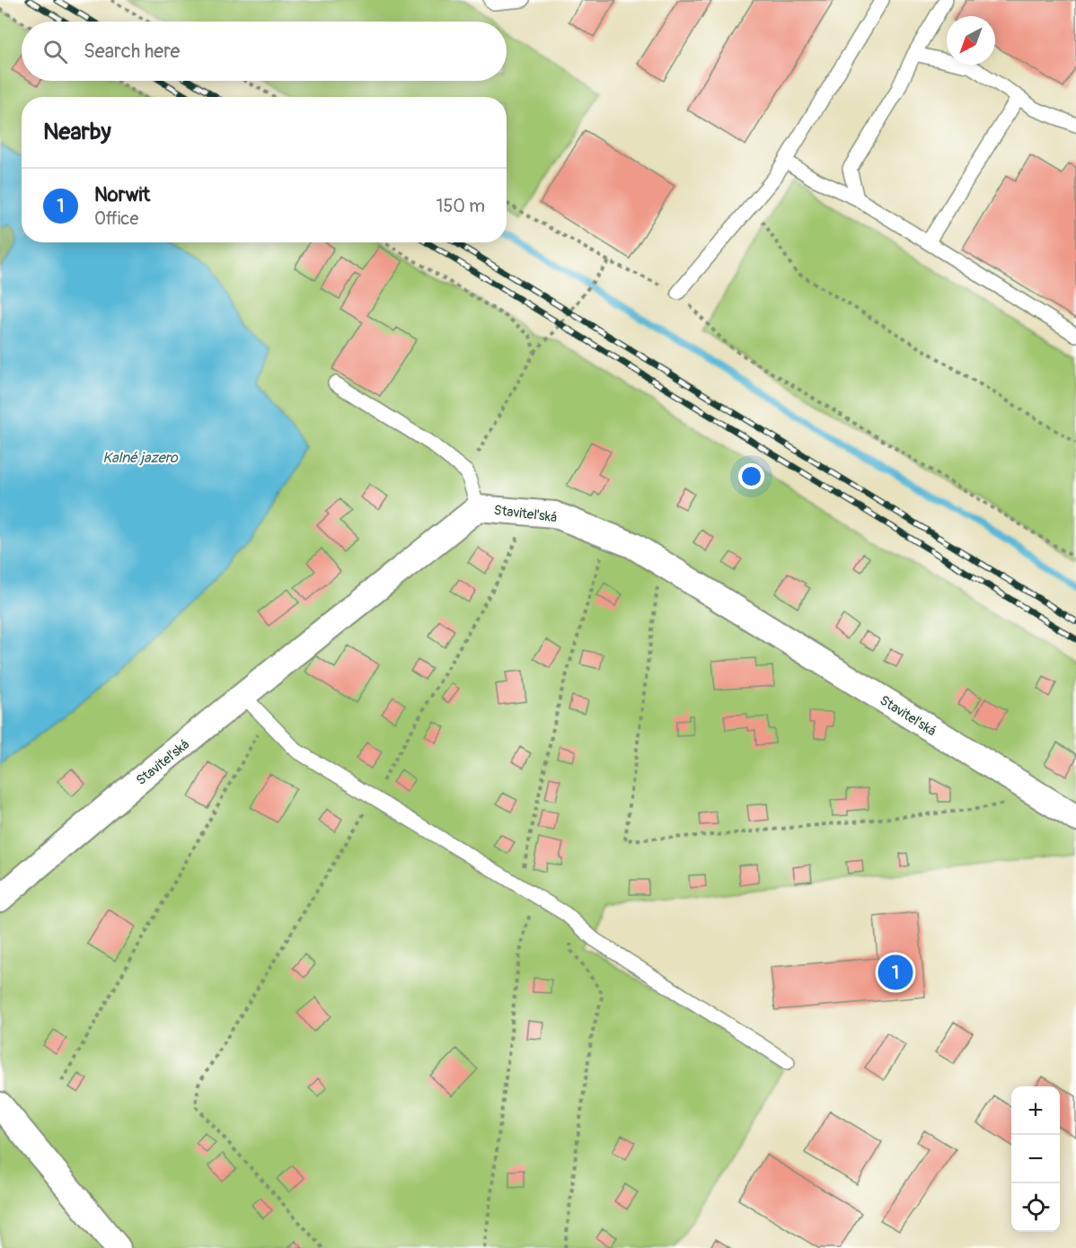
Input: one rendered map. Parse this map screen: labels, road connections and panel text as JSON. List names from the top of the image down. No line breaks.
{"streets":{"street":["Staviteľská"]},"water":["Kalné jazero"],"north":"bottom left","page":{"search":"Search here","heading":"Nearby","list":[{"mark":"1","name":"Norwit","note":"Office","value":"150 m"}],"pins":"1","map_buttons":["+","−"]}}
